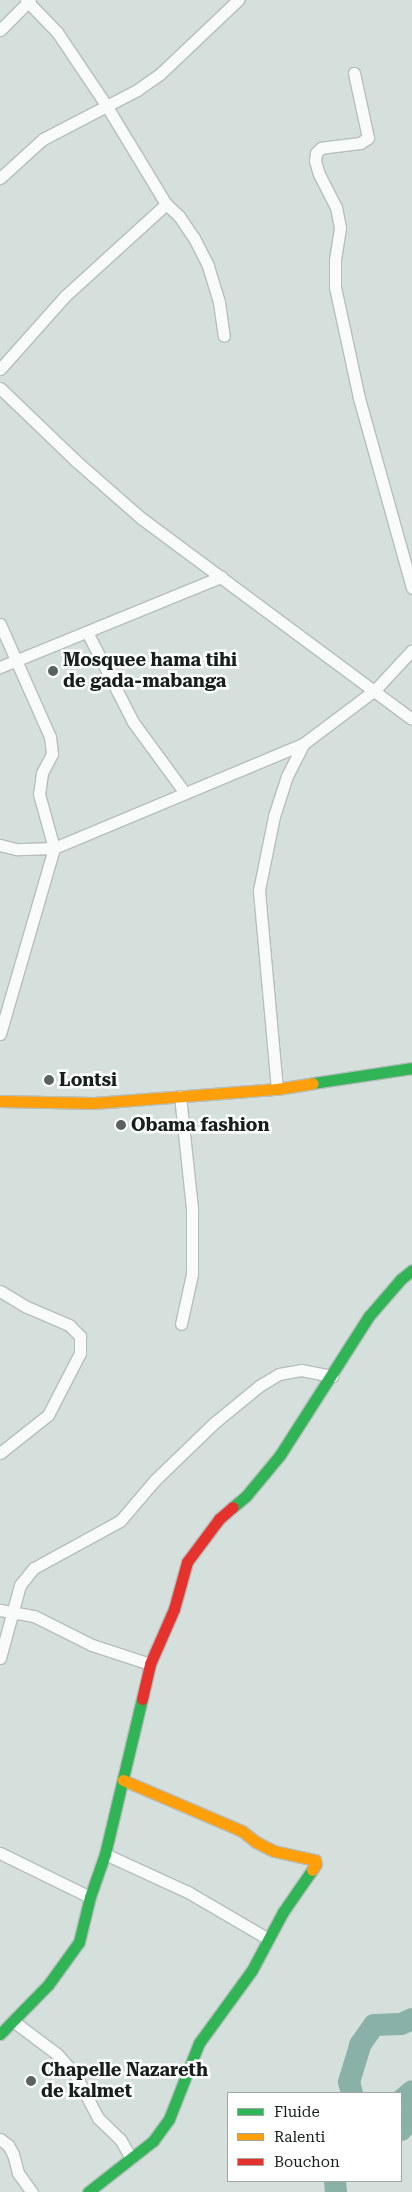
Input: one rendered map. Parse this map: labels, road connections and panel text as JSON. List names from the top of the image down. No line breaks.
{"places":["Mosquee hama tihi de gada-mabanga","Lontsi","Obama fashion","Chapelle Nazareth de kalmet"],"legend":["Fluide","Ralenti","Bouchon"]}
